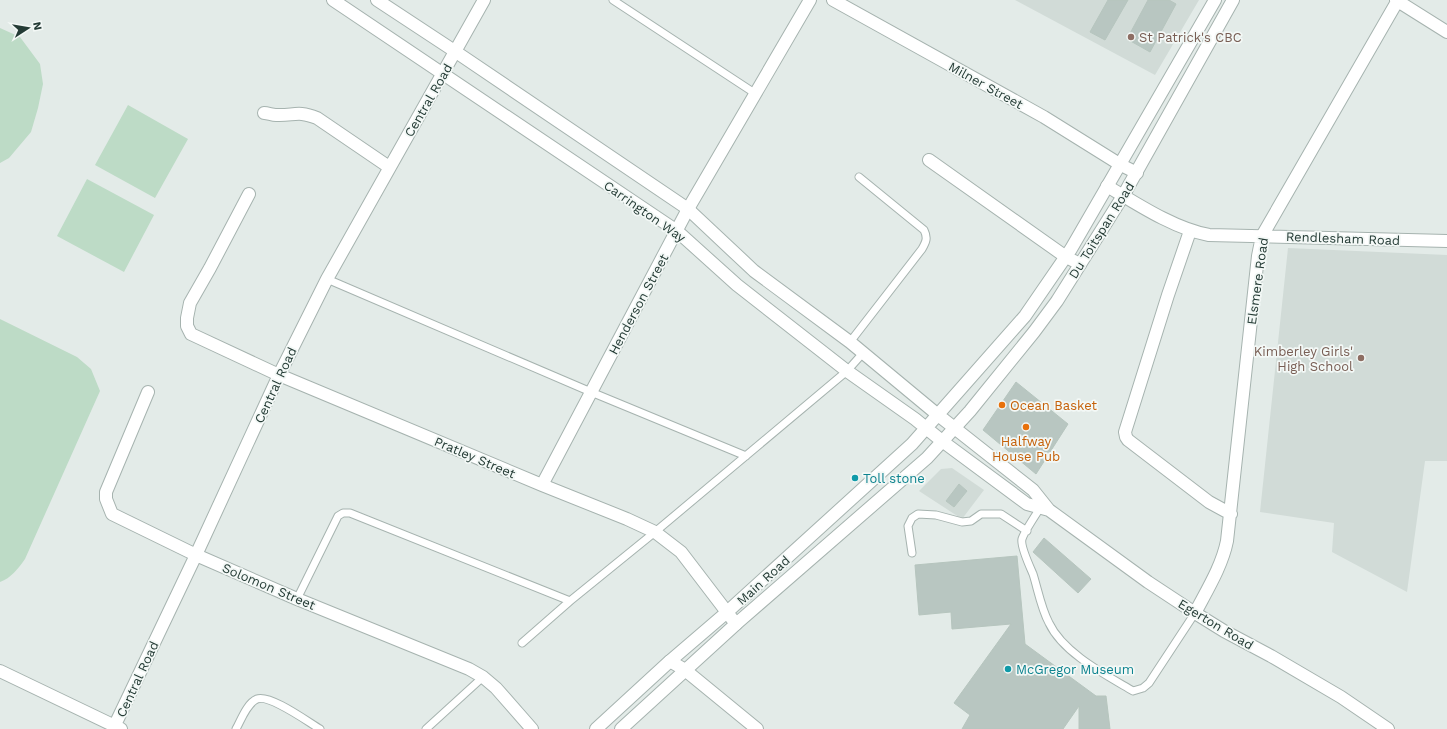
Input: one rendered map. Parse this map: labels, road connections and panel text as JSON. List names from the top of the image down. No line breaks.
{"streets":{"street":["Milner Street","Central Road","Carrington Way","Du Toitspan Road","Rendlesham Road","Elsmere Road","Henderson Street","Pratley Street","Main Road","Solomon Street","Egerton Road"]},"crossings":[["Milner Street","Du Toitspan Road"],["Central Road","Carrington Way"],["Central Road","Pratley Street"],["Central Road","Solomon Street"],["Carrington Way","Du Toitspan Road"],["Carrington Way","Henderson Street"],["Carrington Way","Main Road"],["Carrington Way","Egerton Road"],["Du Toitspan Road","Rendlesham Road"],["Du Toitspan Road","Main Road"],["Du Toitspan Road","Egerton Road"],["Rendlesham Road","Elsmere Road"],["Elsmere Road","Egerton Road"],["Henderson Street","Pratley Street"],["Pratley Street","Main Road"],["Main Road","Egerton Road"]],"places":["St Patrick's CBC","Kimberley Girls' High School","Ocean Basket","Halfway House Pub","Toll stone","McGregor Museum"],"north":"right"}
